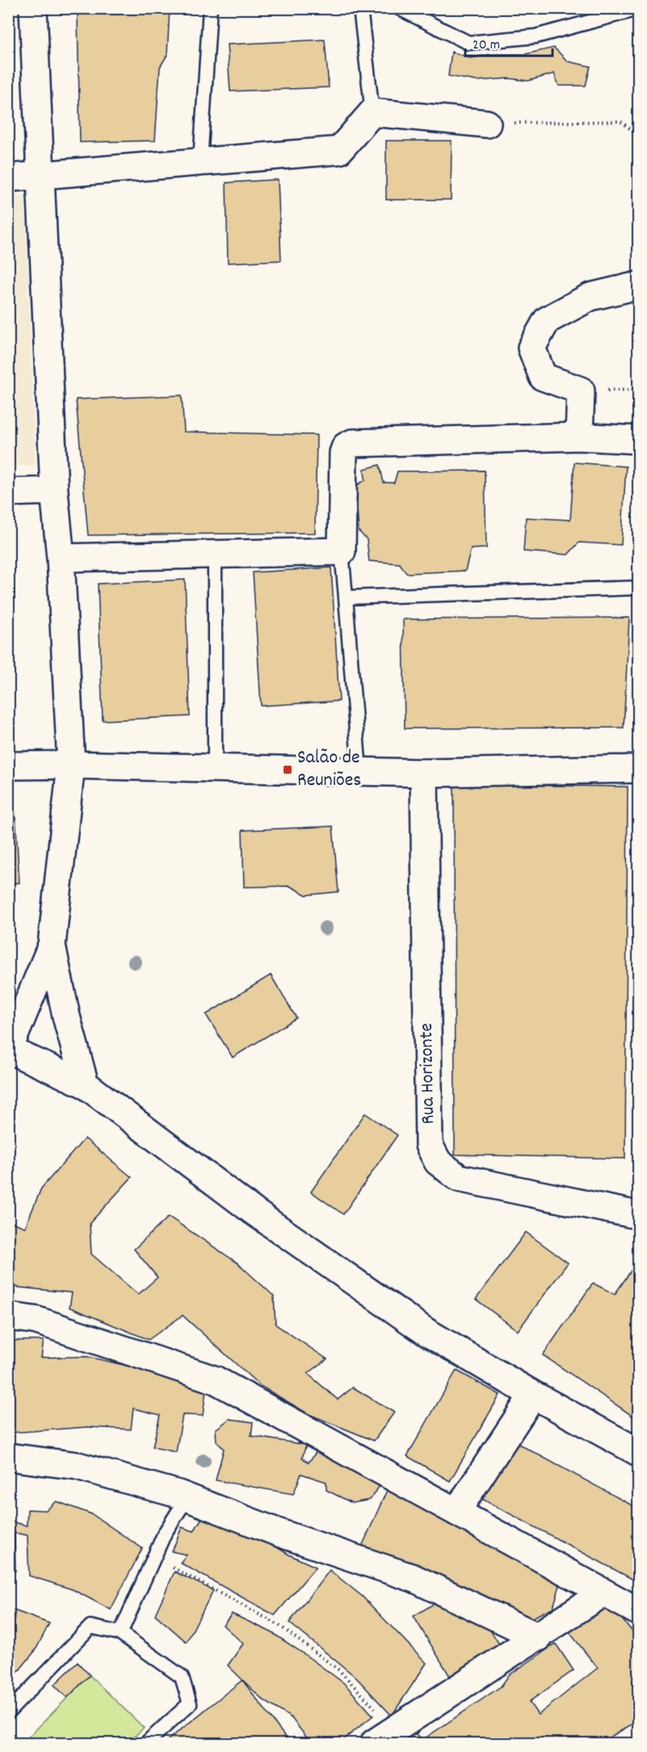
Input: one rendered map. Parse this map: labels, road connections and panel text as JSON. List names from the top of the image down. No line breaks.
{"streets":{"street":["Rua Horizonte"]},"places":{"transit":["Salão de Reuniões"]},"scale_bar":"20 m"}
